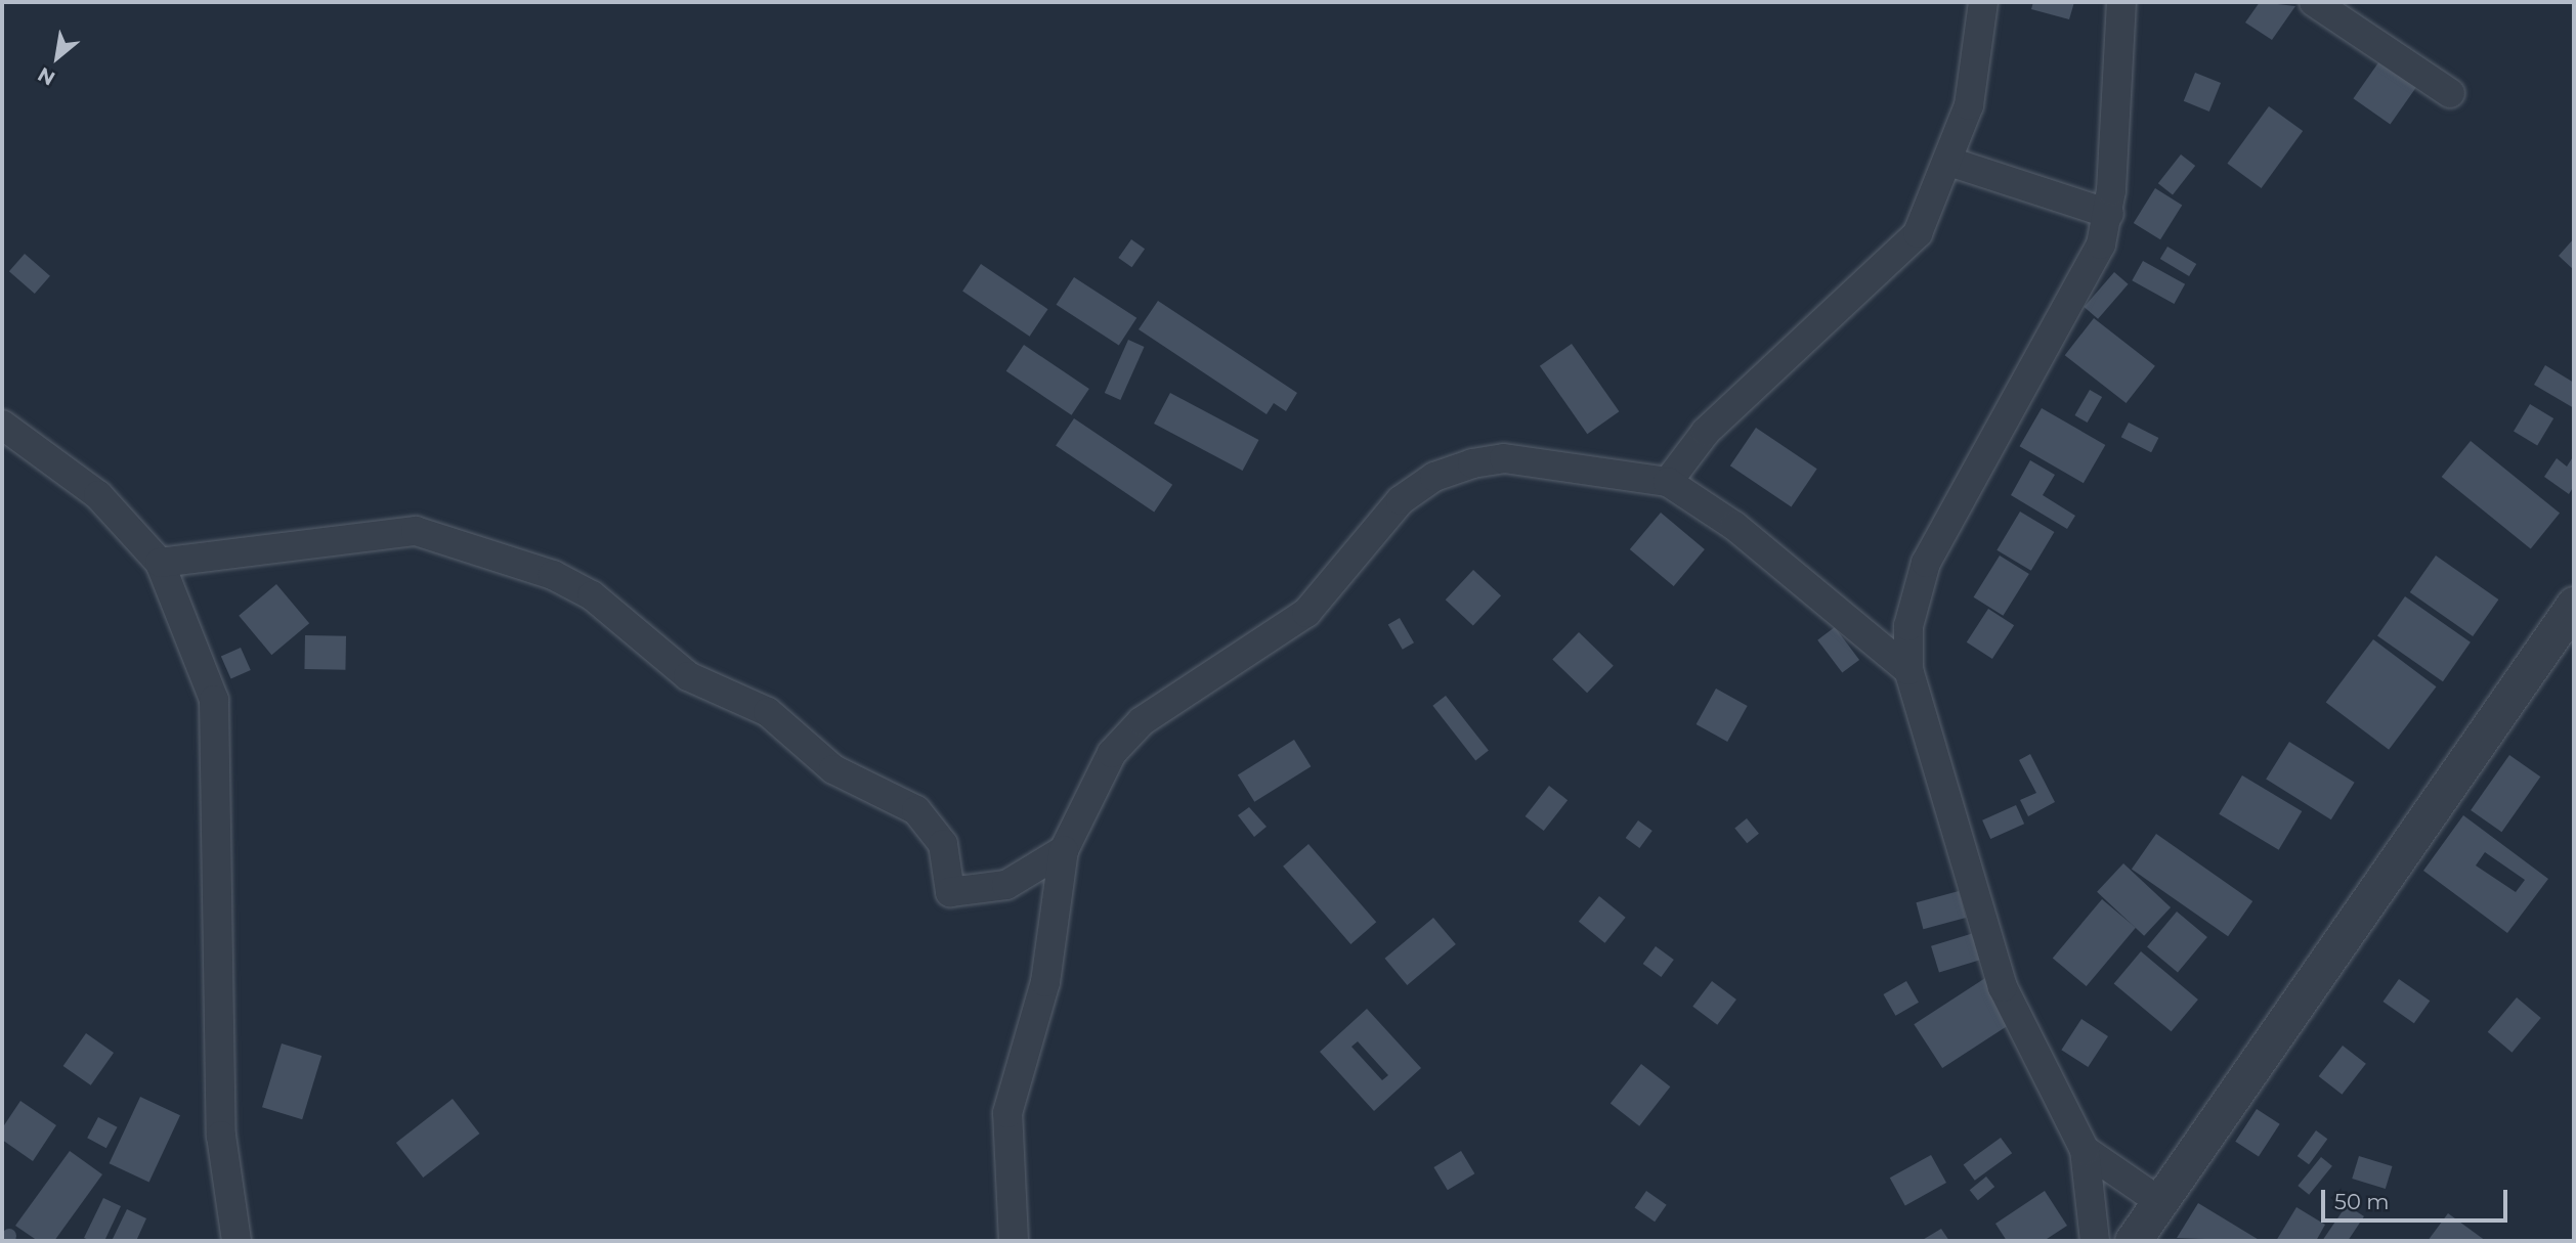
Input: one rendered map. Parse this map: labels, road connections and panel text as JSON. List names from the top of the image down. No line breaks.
{"scale_bar":"50 m","north":"bottom left"}
